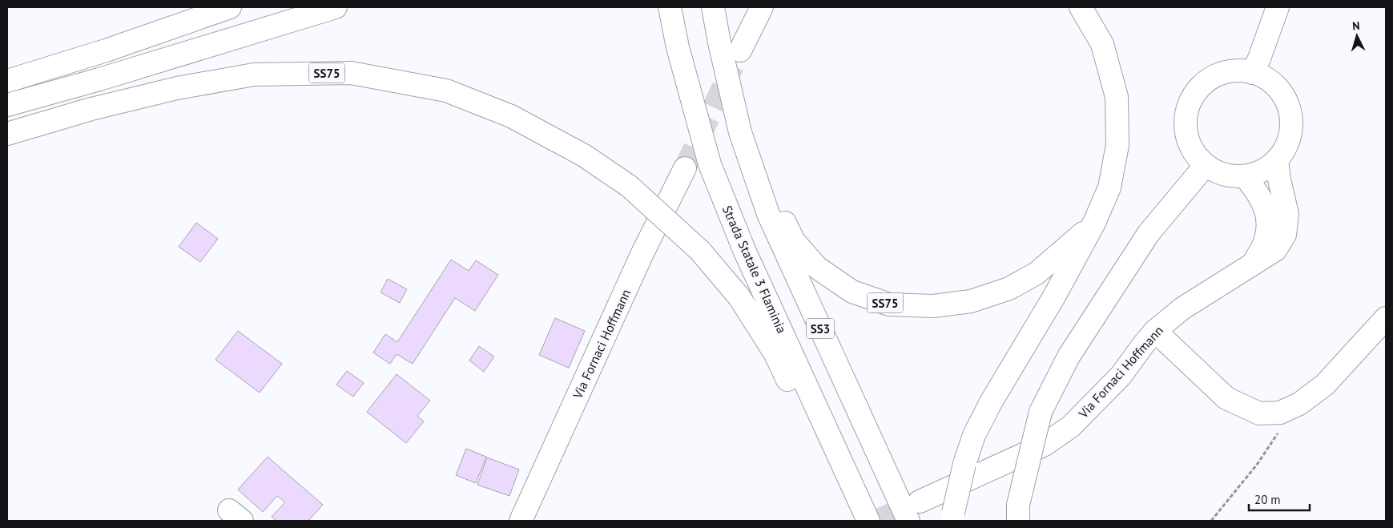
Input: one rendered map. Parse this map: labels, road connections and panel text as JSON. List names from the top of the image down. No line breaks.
{"streets":{"main road":["SS75","Strada Statale 3 Flaminia","SS3","Via Fornaci Hoffmann"]},"crossings":[["SS75","SS3"]],"scale_bar":"20 m","north":"top"}
